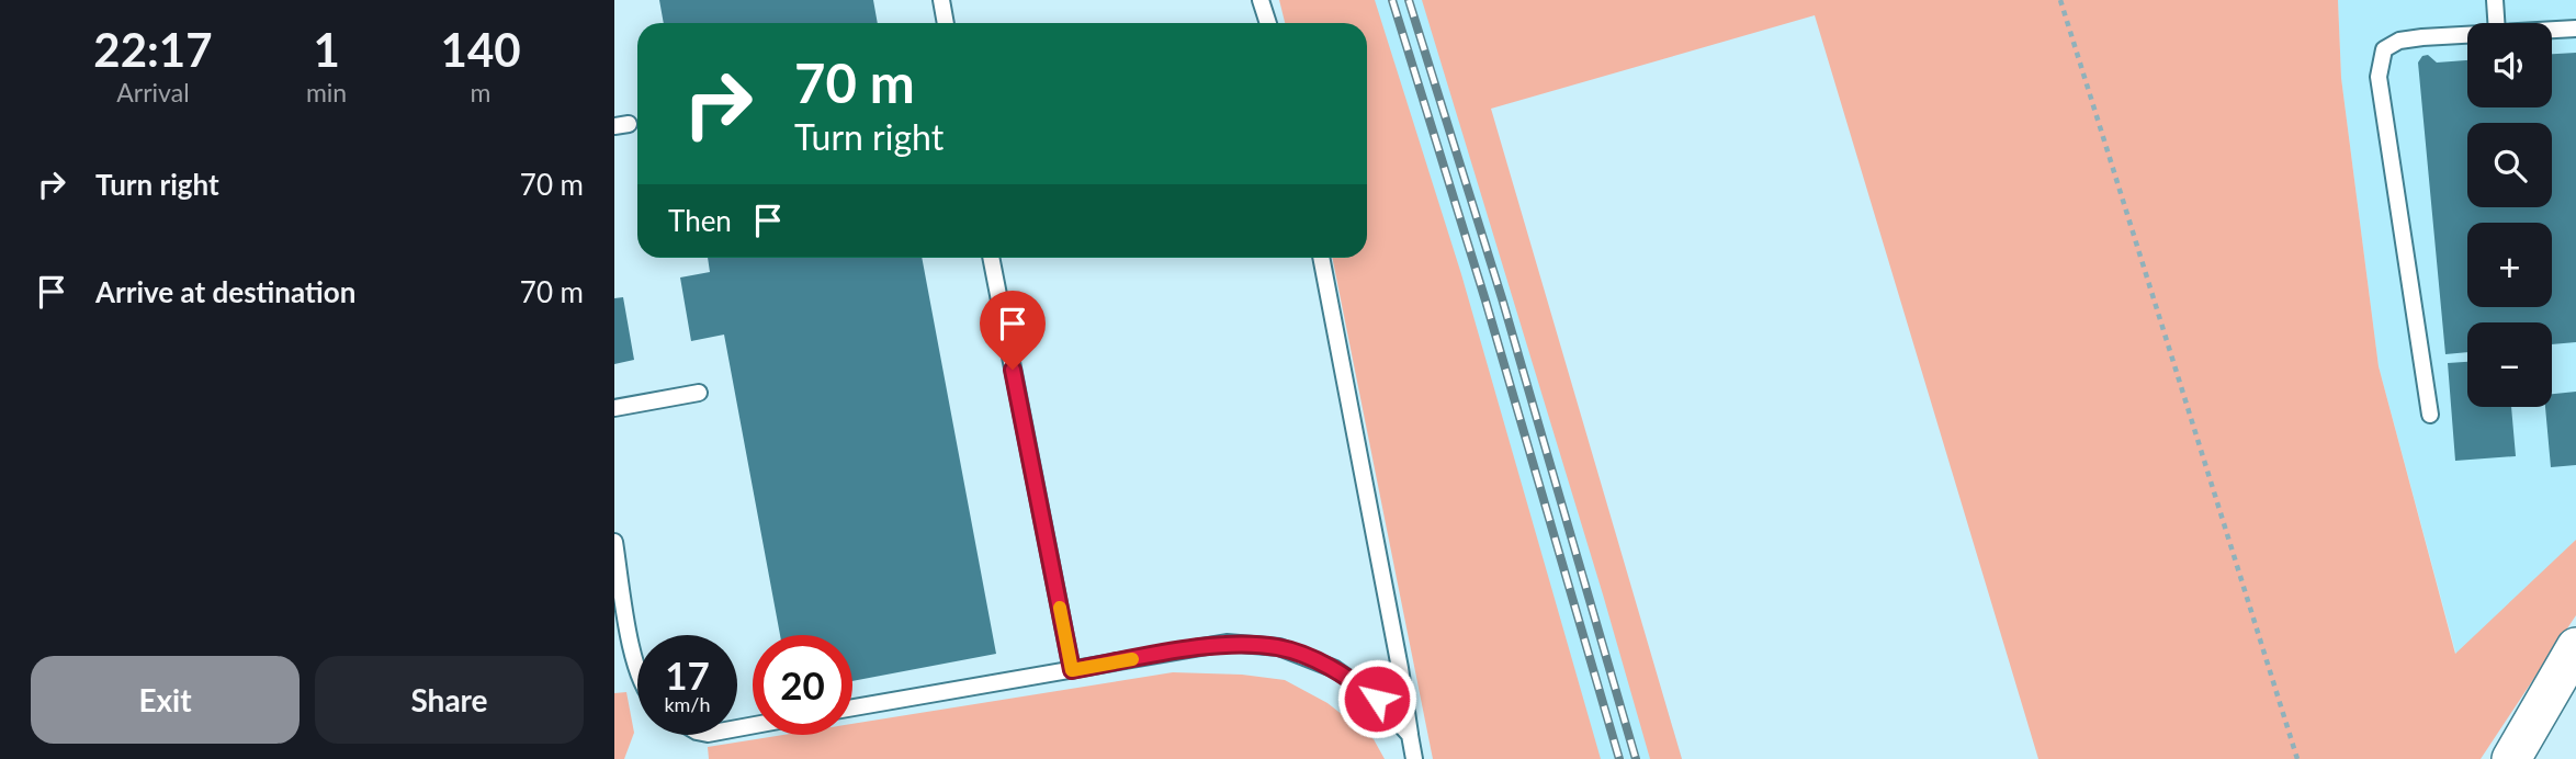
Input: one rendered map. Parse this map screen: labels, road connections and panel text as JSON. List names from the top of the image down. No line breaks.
{"page":{"eta":["22:17","Arrival","1","min","140","m"],"map_buttons":["+","−"],"turn":["70 m","Turn right"],"list":[{"name":"Turn right","value":"70 m"},{"name":"Arrive at destination","value":"70 m"}],"then":"Then","speed":"17 km/h","limit":"20","buttons":["Exit","Share"]}}
